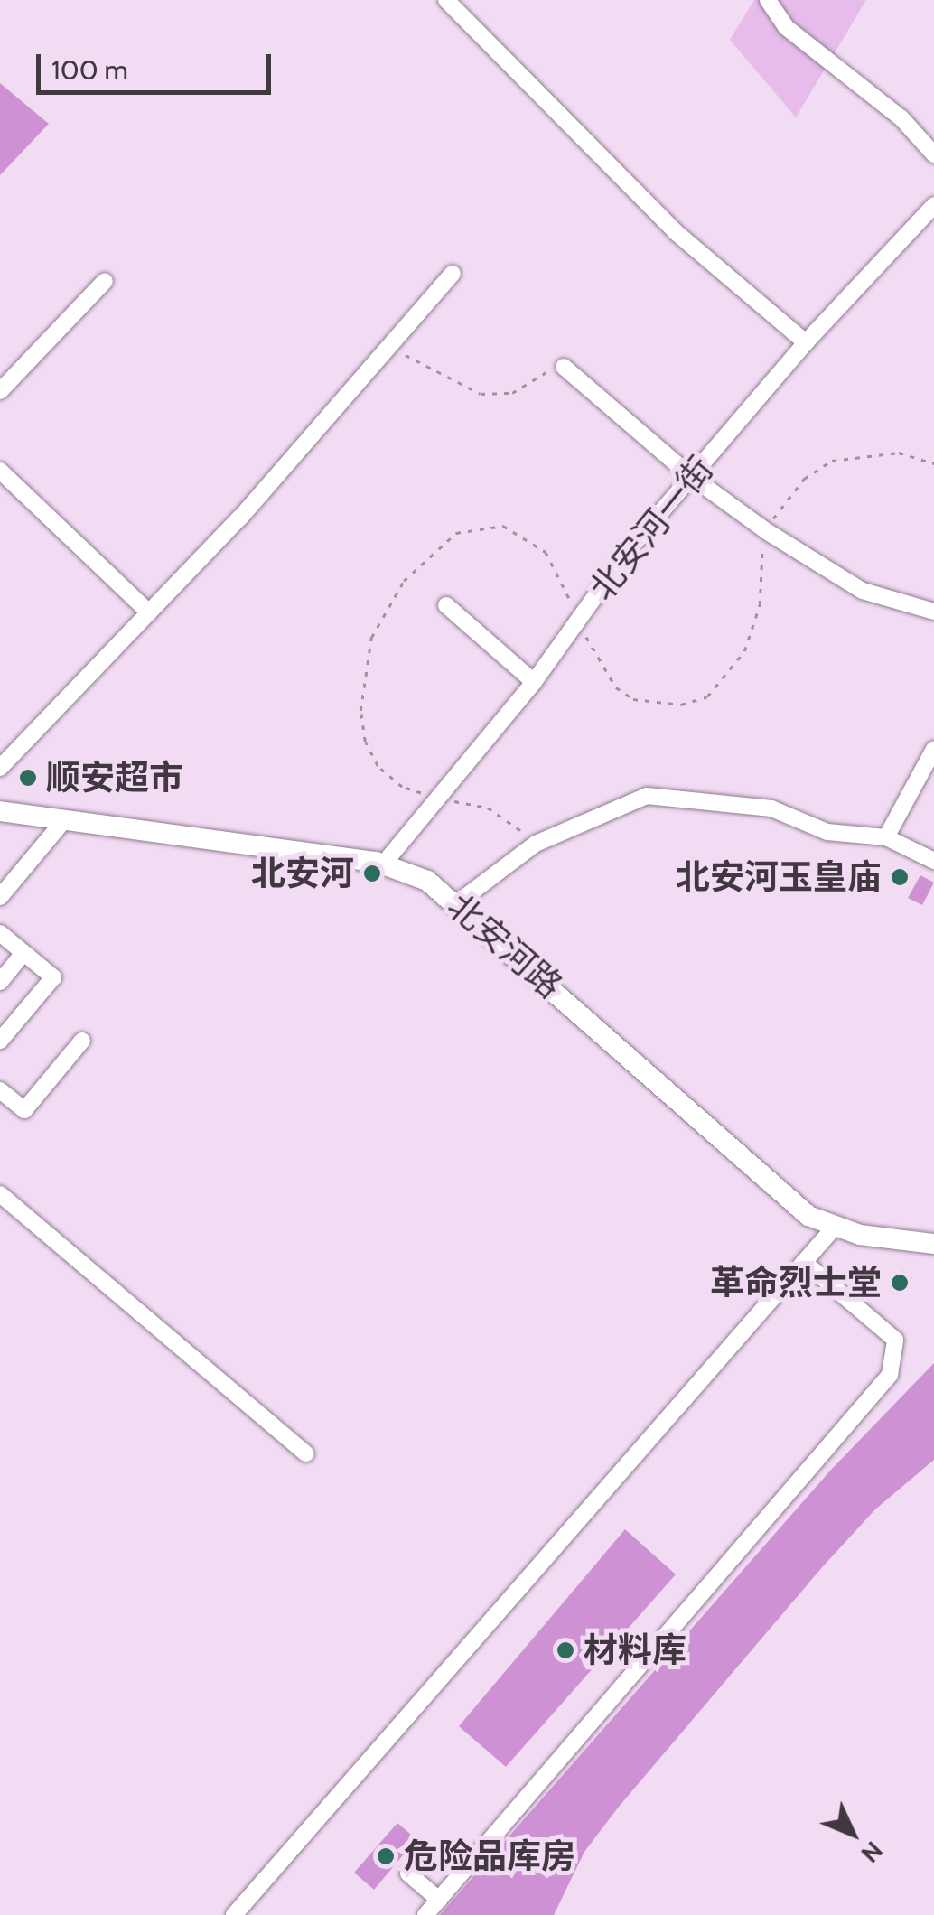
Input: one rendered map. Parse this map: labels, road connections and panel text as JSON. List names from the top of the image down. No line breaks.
{"streets":{"main road":["北安河路"],"street":["北安河一街"]},"crossings":[["北安河一街","北安河路"]],"places":["顺安超市","北安河","北安河玉皇庙","革命烈士堂","材料库","危险品库房"],"scale_bar":"100 m","north":"bottom right"}
